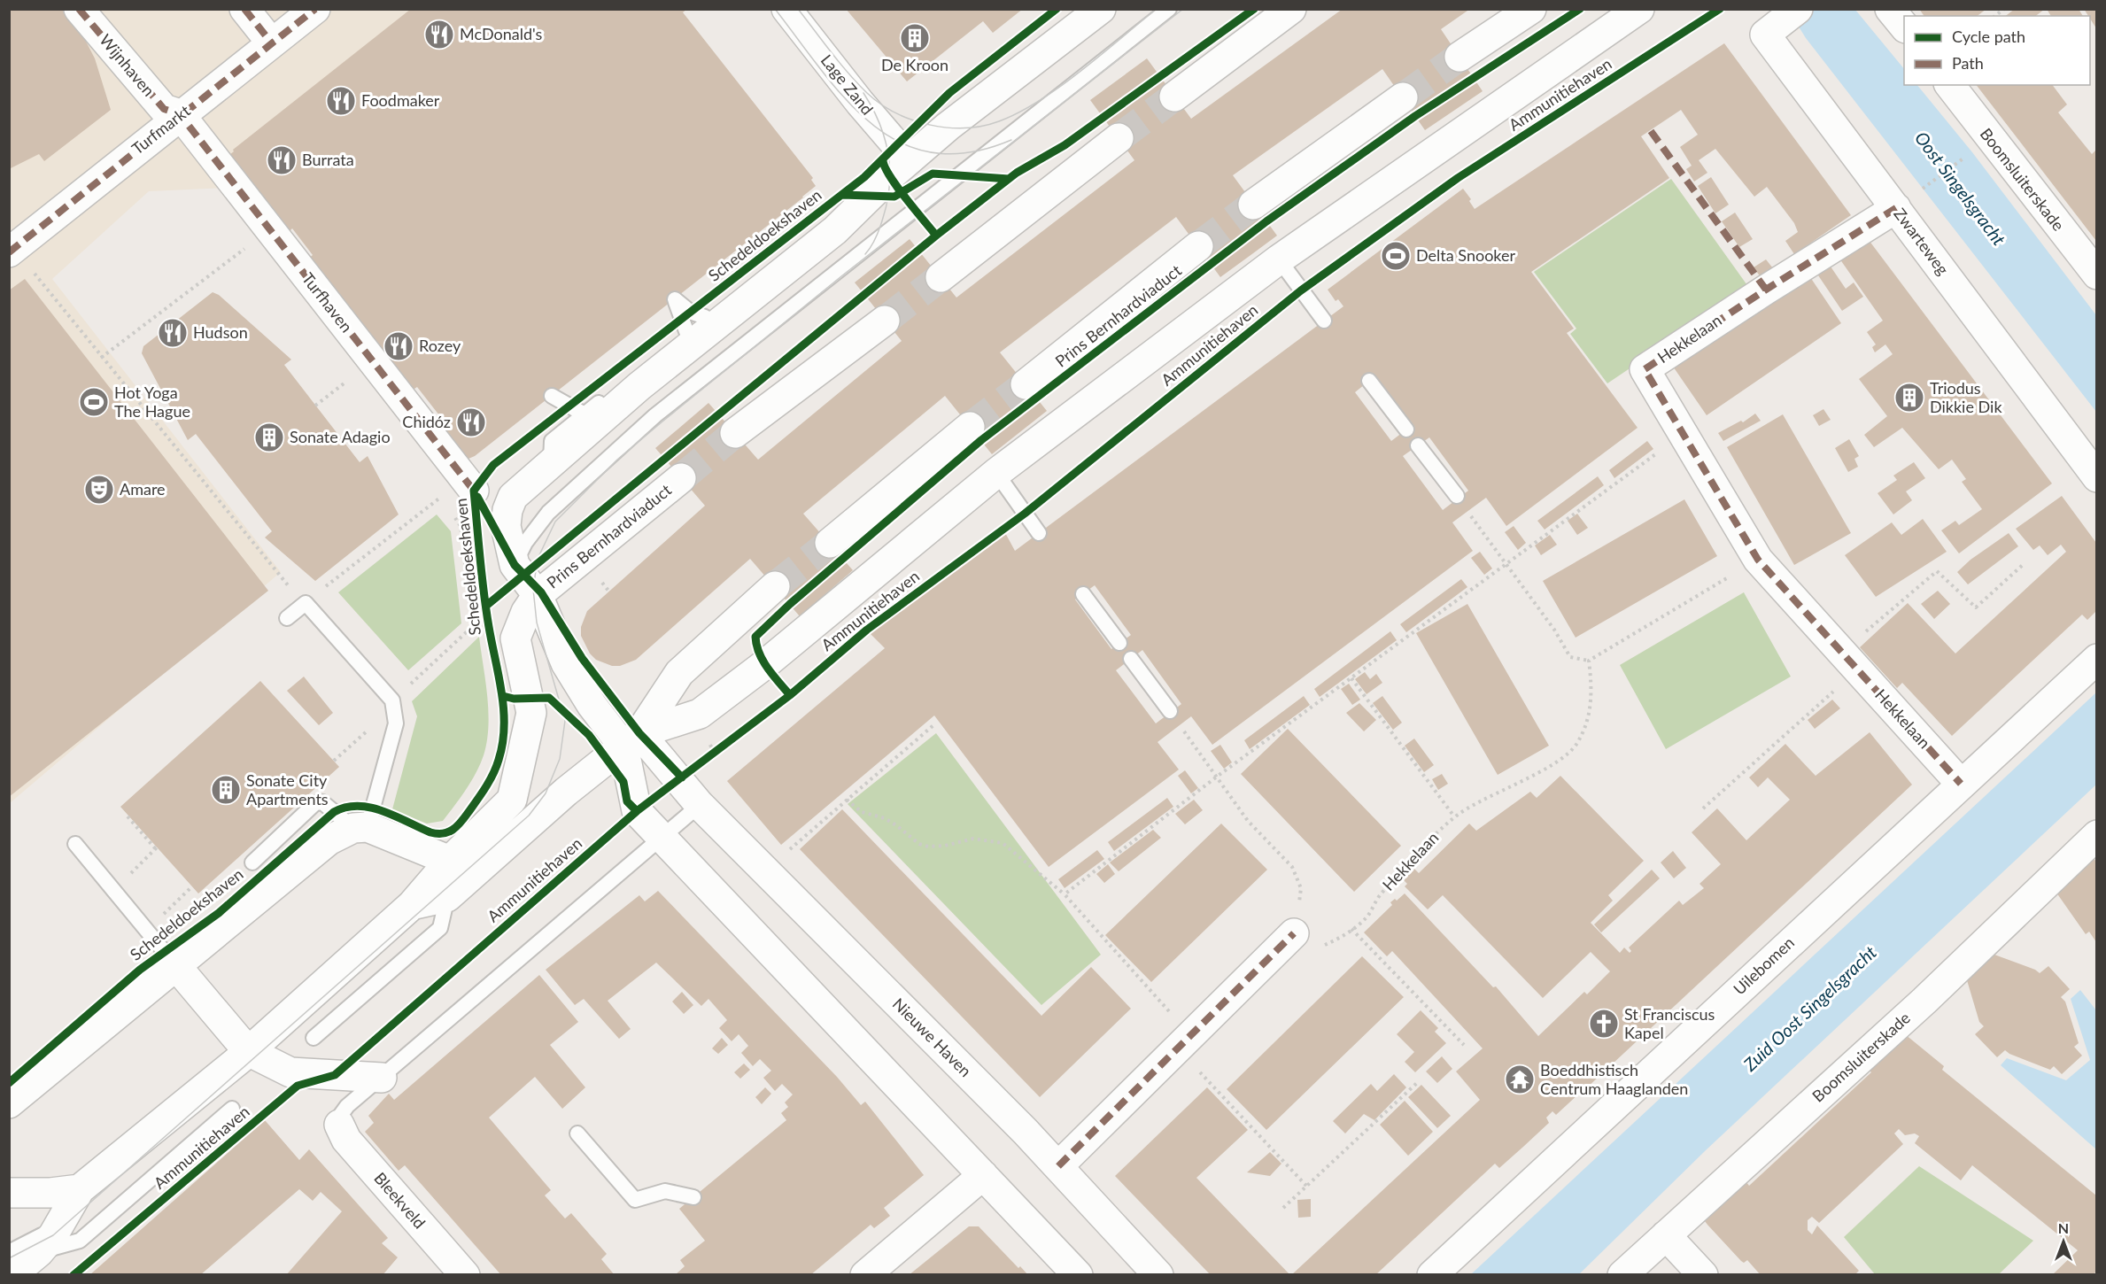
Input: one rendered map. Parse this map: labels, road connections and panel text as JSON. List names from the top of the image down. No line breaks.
{"streets":{"street":["Wijnhaven","Lage Zand","Ammunitiehaven","Turfmarkt","Boomsluiterskade","Schedeldoekshaven","Zwarteweg","Turfhaven","Prins Bernhardviaduct","Hekkelaan","Uilebomen","Nieuwe Haven","Bleekveld"]},"crossings":[["Wijnhaven","Turfmarkt"],["Wijnhaven","Turfhaven"],["Ammunitiehaven","Nieuwe Haven"],["Turfmarkt","Turfhaven"],["Zwarteweg","Hekkelaan"],["Hekkelaan","Uilebomen"]],"water":["Oost Singelsgracht","Zuid Oost Singelsgracht"],"places":{"restaurant":["McDonald's","Foodmaker","Burrata","Hudson","Rozey","Chidóz"],"building":["De Kroon","Triodus Dikkie Dik","Sonate Adagio","Sonate City Apartments"],"sports":["Delta Snooker","Hot Yoga The Hague"],"theatre":["Amare"],"church":["St Franciscus Kapel"],"temple":["Boeddhistisch Centrum Haaglanden"]},"legend":["Cycle path","Path"],"north":"top"}
